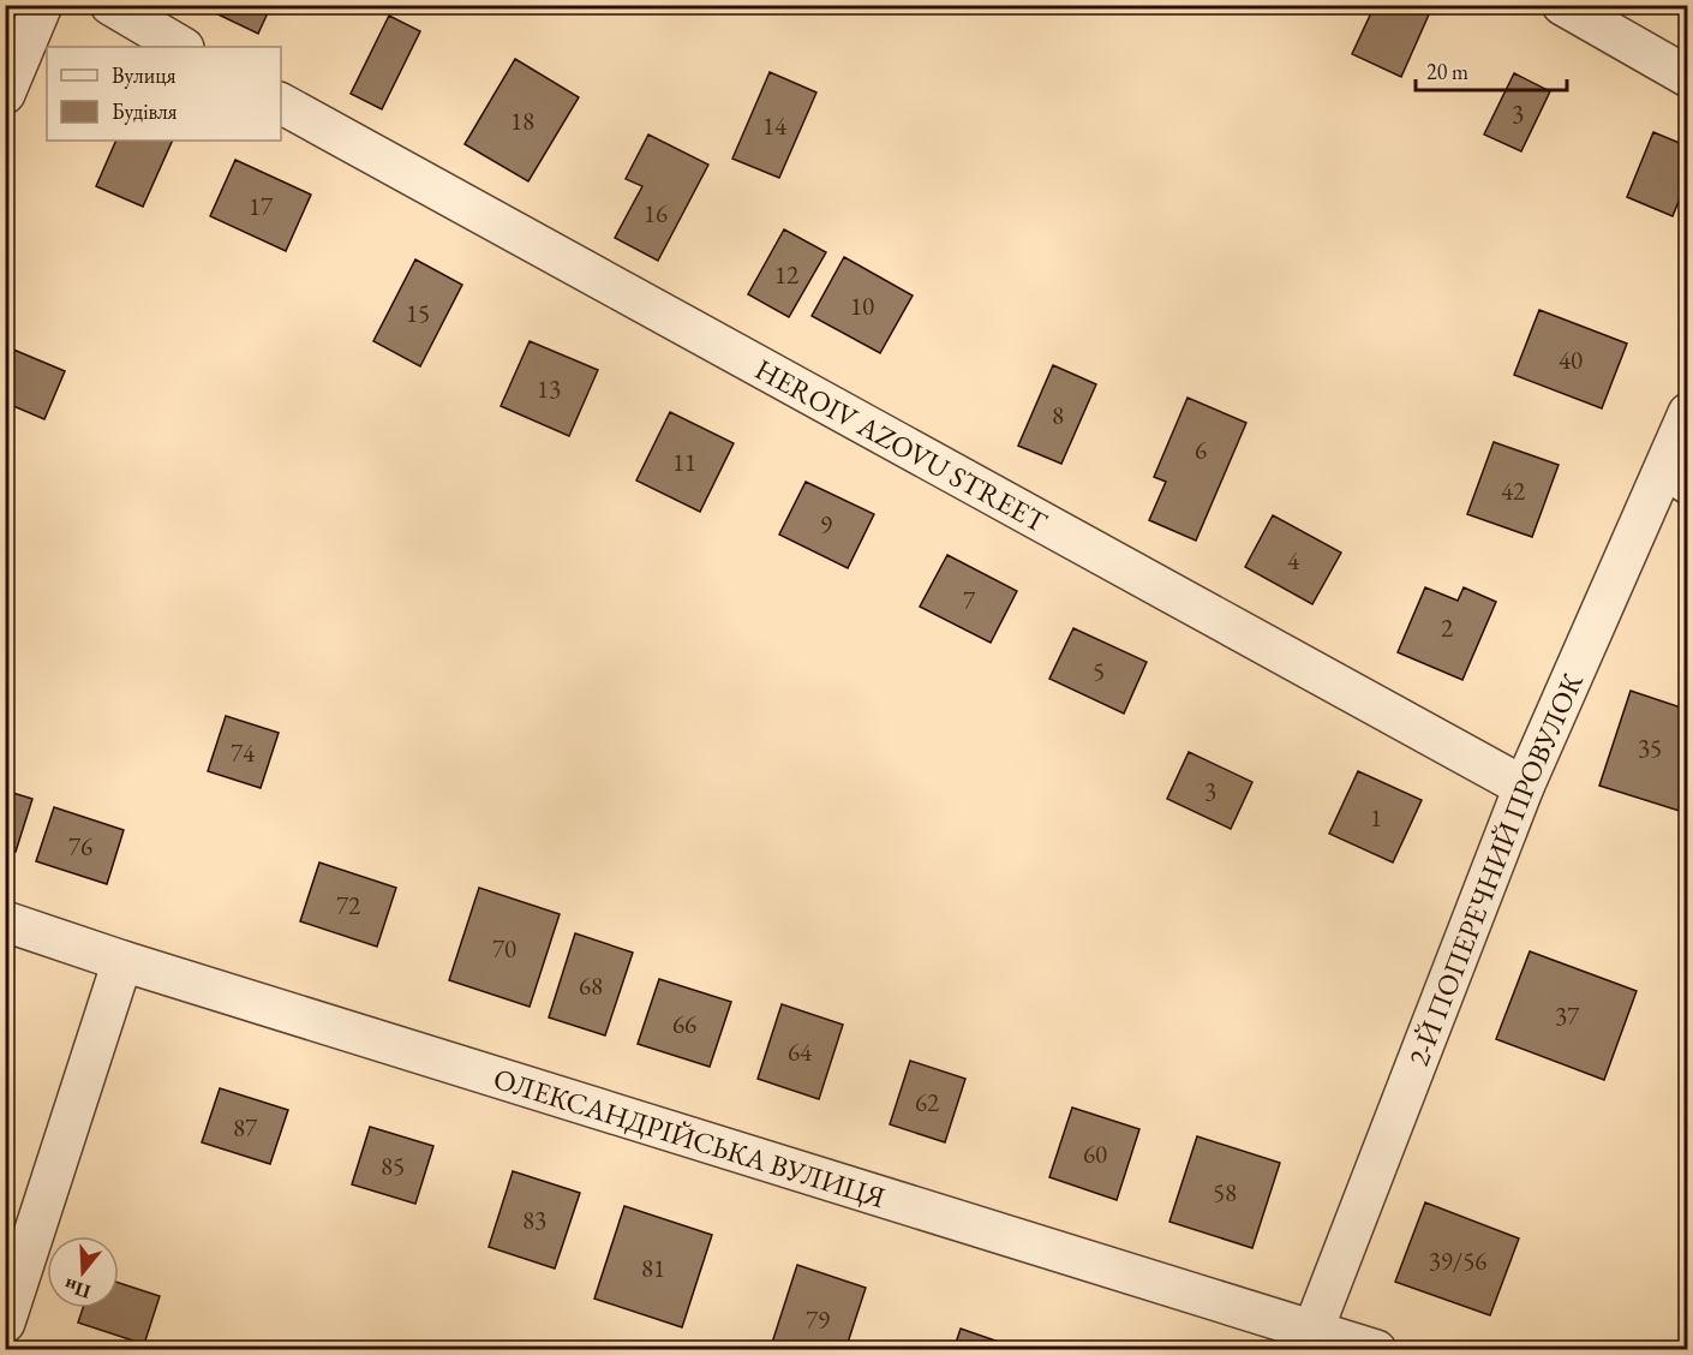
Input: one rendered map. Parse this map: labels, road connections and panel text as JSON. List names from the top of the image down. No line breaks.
{"streets":{"street":["HEROIV AZOVU STREET","2-Й ПОПЕРЕЧНИЙ ПРОВУЛОК","ОЛЕКСАНДРІЙСЬКА ВУЛИЦЯ"]},"crossings":[["HEROIV AZOVU STREET","2-Й ПОПЕРЕЧНИЙ ПРОВУЛОК"],["2-Й ПОПЕРЕЧНИЙ ПРОВУЛОК","ОЛЕКСАНДРІЙСЬКА ВУЛИЦЯ"]],"house_numbers":["3","18","14","17","16","12","10","15","40","13","8","6","11","42","9","4","7","2","5","35","74","3","1","76","72","70","68","37","66","64","62","87","60","85","58","83","39/56","81","79"],"legend":["Вулиця","Будівля"],"scale_bar":"20 m","north":"bottom"}
